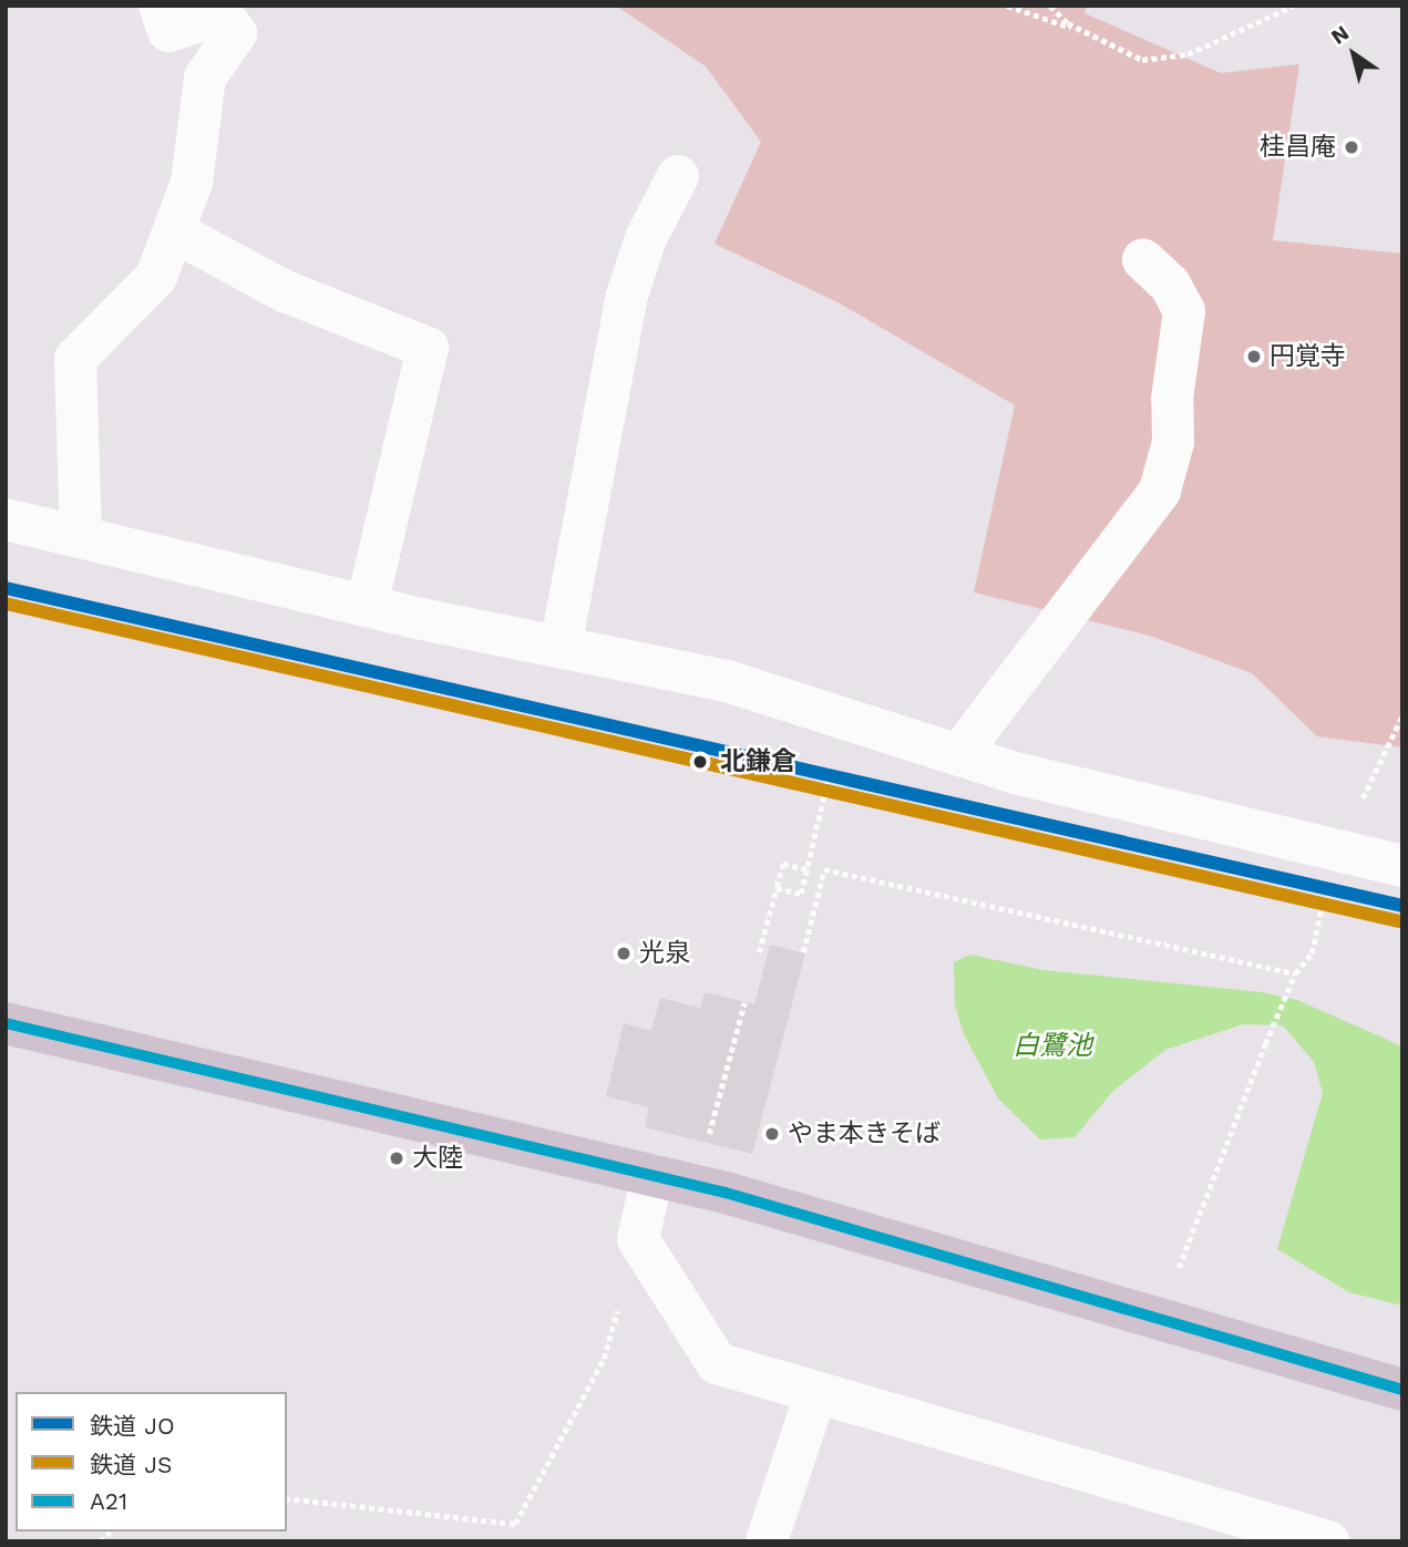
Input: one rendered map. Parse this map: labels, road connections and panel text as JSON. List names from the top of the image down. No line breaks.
{"water":["白鷺池"],"places":["桂昌庵","円覚寺","北鎌倉","光泉","やま本きそば","大陸"],"lines":["rail line JO","rail line JS","transit line A21"],"legend":["鉄道 JO","鉄道 JS","A21"],"north":"top left"}
